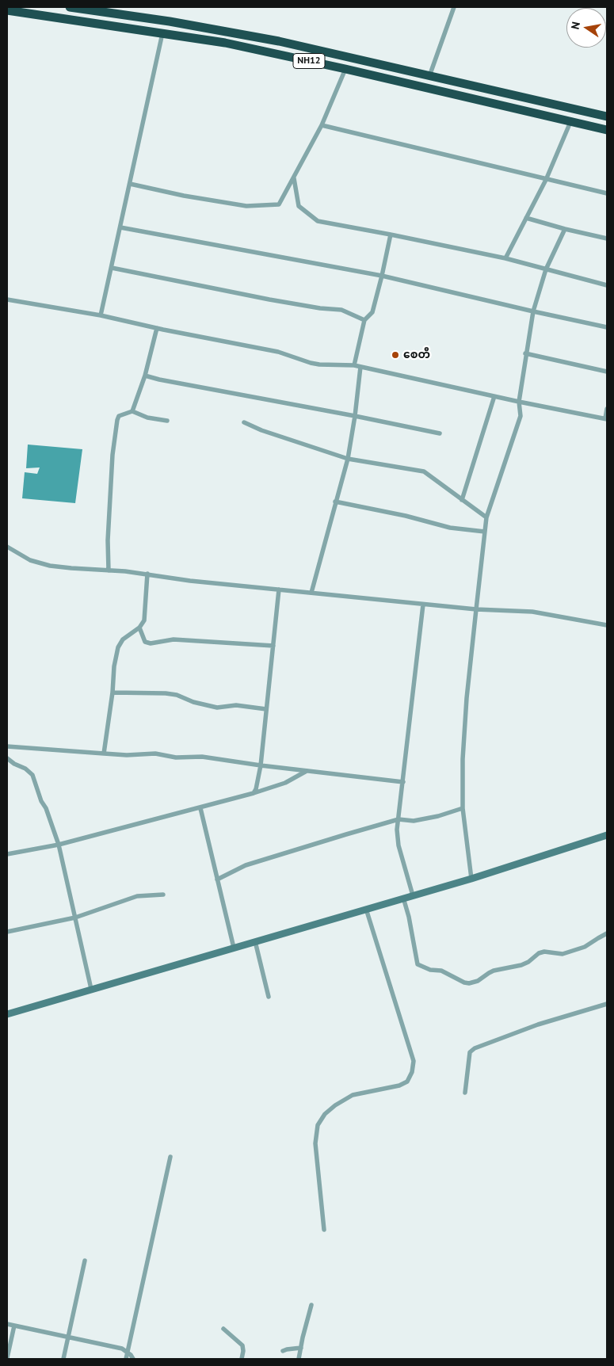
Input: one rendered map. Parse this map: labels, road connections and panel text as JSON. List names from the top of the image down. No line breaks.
{"streets":{"highway":["NH12"]},"places":["စေတီ"],"north":"left"}
